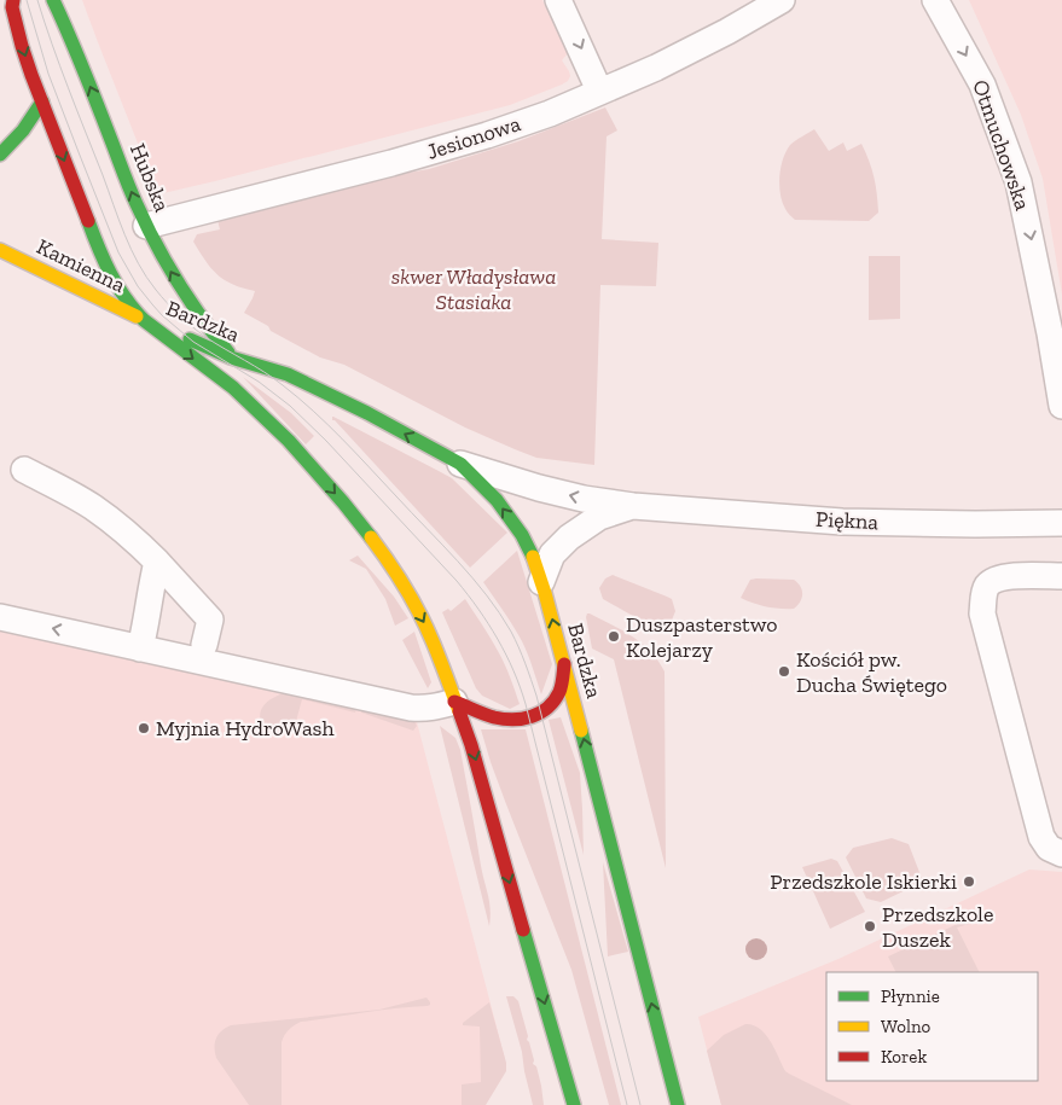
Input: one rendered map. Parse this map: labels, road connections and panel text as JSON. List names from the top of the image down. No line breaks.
{"streets":{"street":["Jesionowa","Otmuchowska","Hubska","Kamienna","Bardzka","Piękna"]},"crossings":[["Jesionowa","Hubska"],["Hubska","Bardzka"],["Kamienna","Bardzka"],["Bardzka","Piękna"]],"one_way":["Otmuchowska"],"parks":["skwer Władysława Stasiaka"],"places":["Duszpasterstwo Kolejarzy","Kościół pw. Ducha Świętego","Myjnia HydroWash","Przedszkole Iskierki","Przedszkole Duszek"],"legend":["Płynnie","Wolno","Korek"]}
